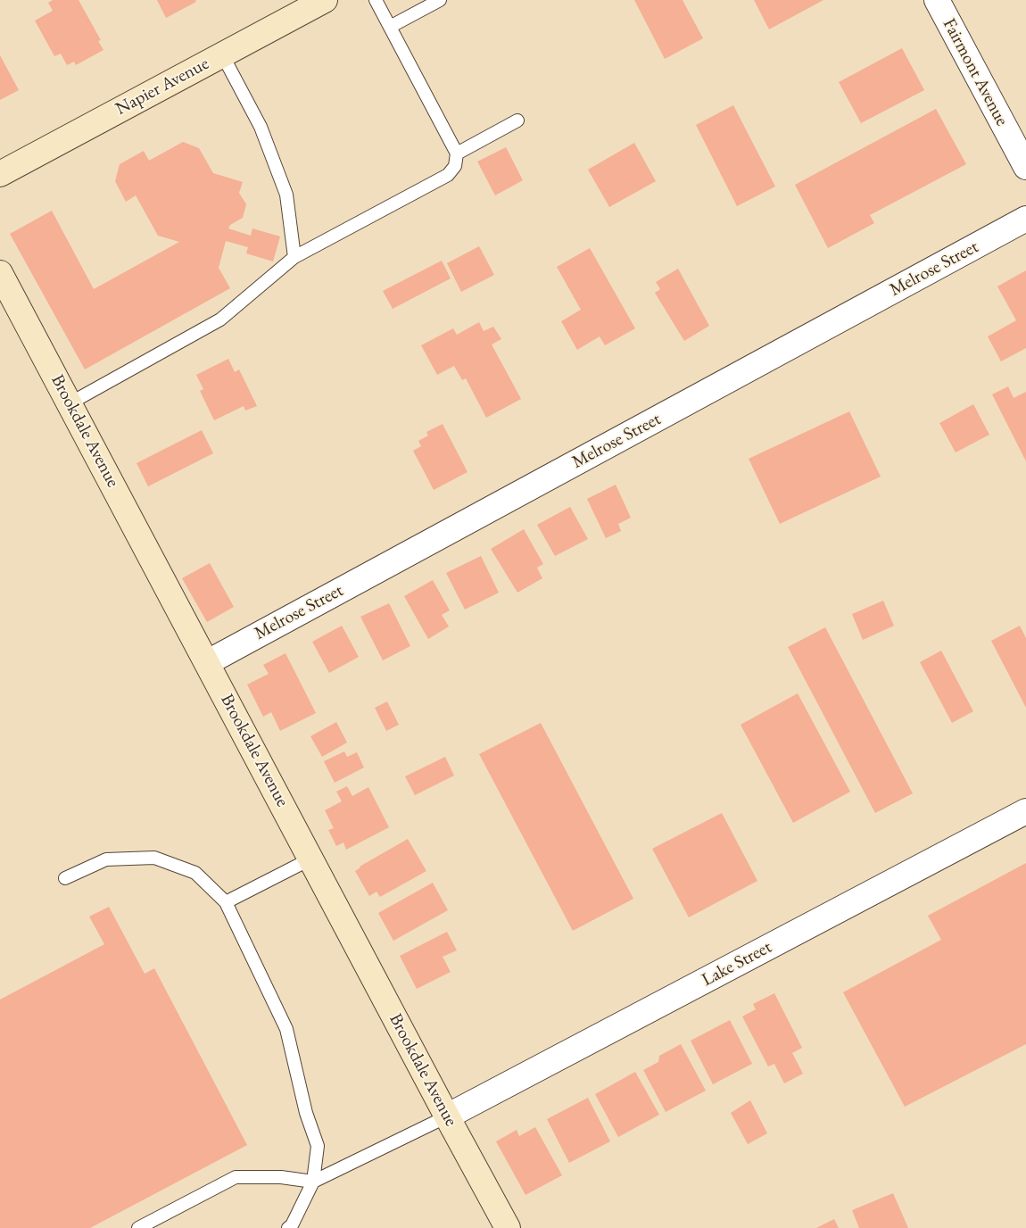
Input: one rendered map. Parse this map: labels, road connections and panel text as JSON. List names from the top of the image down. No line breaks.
{"streets":{"street":["Fairmont Avenue","Napier Avenue","Melrose Street","Brookdale Avenue","Lake Street"]},"crossings":[["Melrose Street","Brookdale Avenue"],["Brookdale Avenue","Lake Street"]]}
